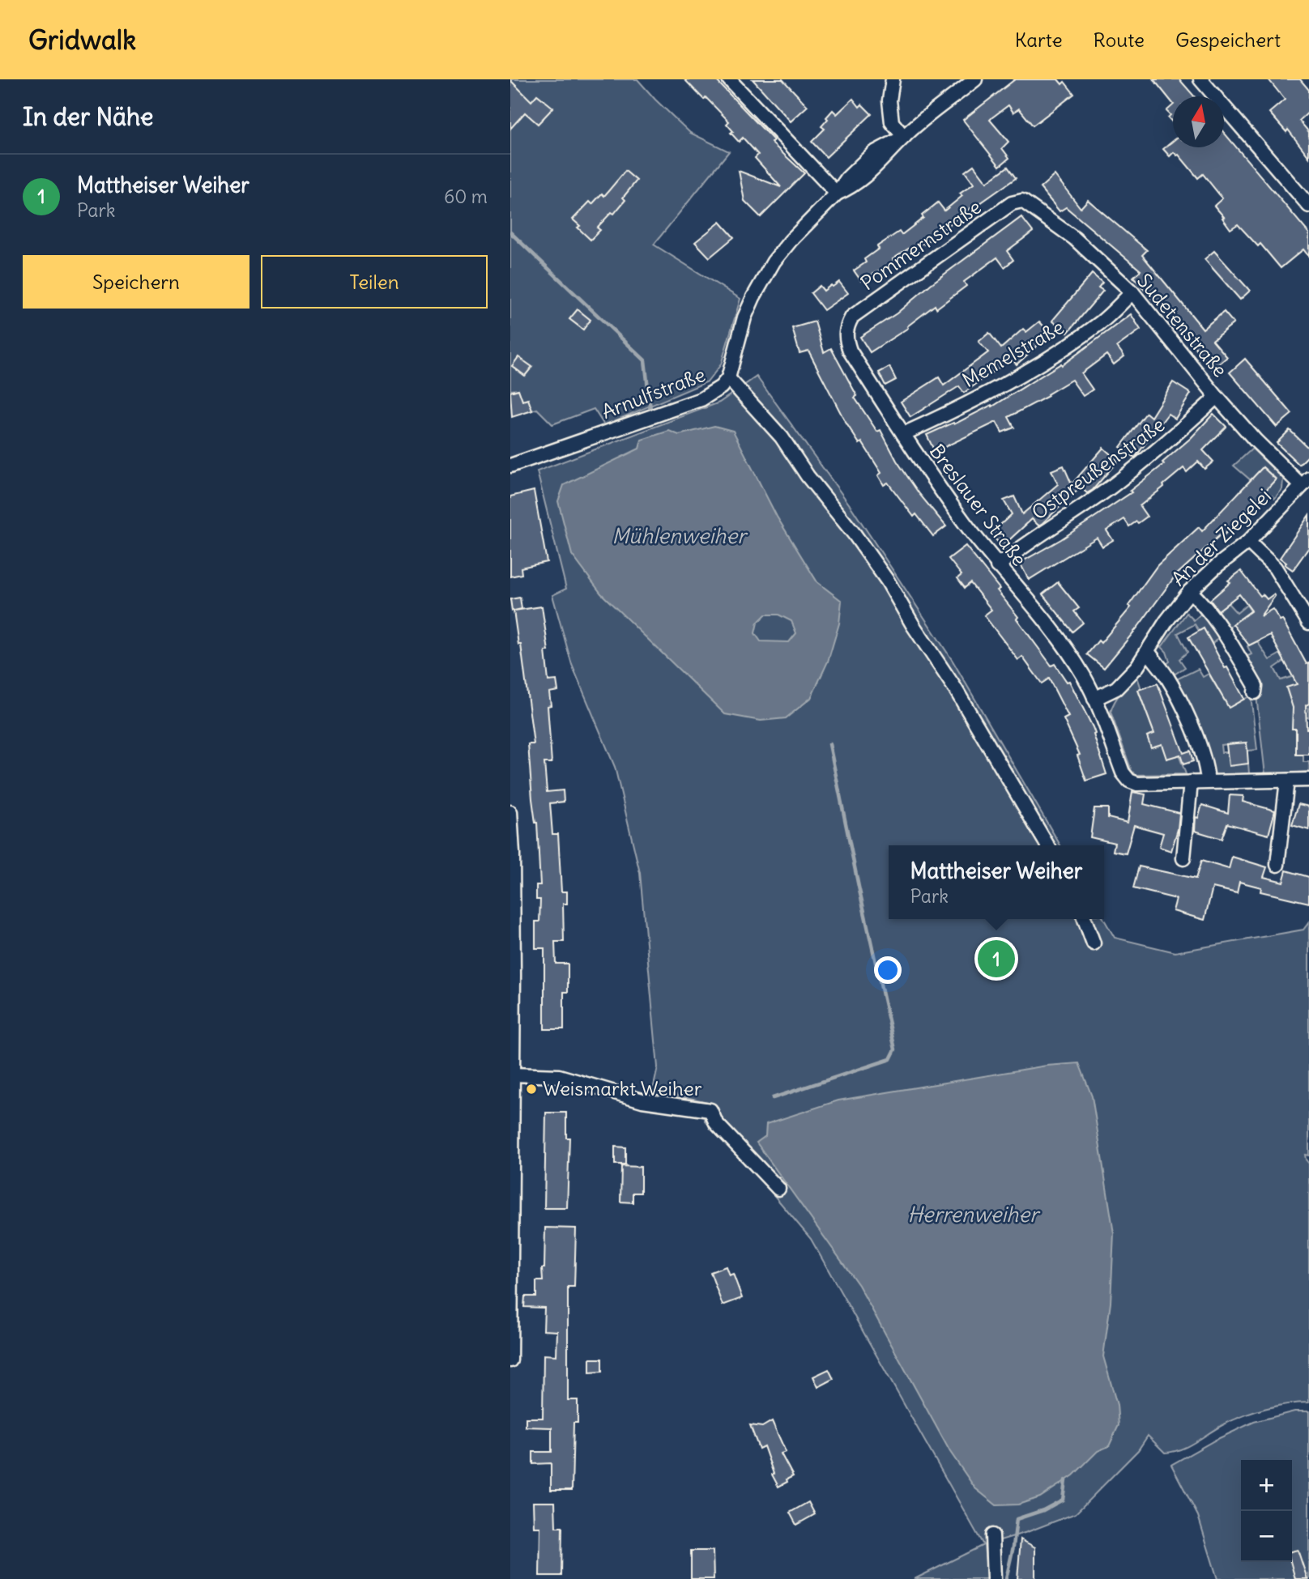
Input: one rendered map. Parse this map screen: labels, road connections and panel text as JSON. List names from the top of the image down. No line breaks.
{"streets":{"street":["Pommernstraße","Sudetenstraße","Memelstraße","Arnulfstraße","Ostpreußenstraße","Breslauer Straße","An der Ziegelei"]},"crossings":[["Pommernstraße","Sudetenstraße"],["Pommernstraße","Breslauer Straße"],["Sudetenstraße","Memelstraße"],["Sudetenstraße","Ostpreußenstraße"],["Sudetenstraße","An der Ziegelei"],["Memelstraße","Breslauer Straße"],["Ostpreußenstraße","Breslauer Straße"],["Breslauer Straße","An der Ziegelei"]],"water":["Mühlenweiher","Herrenweiher"],"places":["Weismarkt Weiher"],"north":"top","page":{"header":"Gridwalk","nav":["Karte","Route","Gespeichert"],"heading":"In der Nähe","list":[{"mark":"1","name":"Mattheiser Weiher","note":"Park","value":"60 m"}],"buttons":["Speichern","Teilen"],"popup":["Mattheiser Weiher","Park"],"pins":"1","map_buttons":["+","−"]}}
